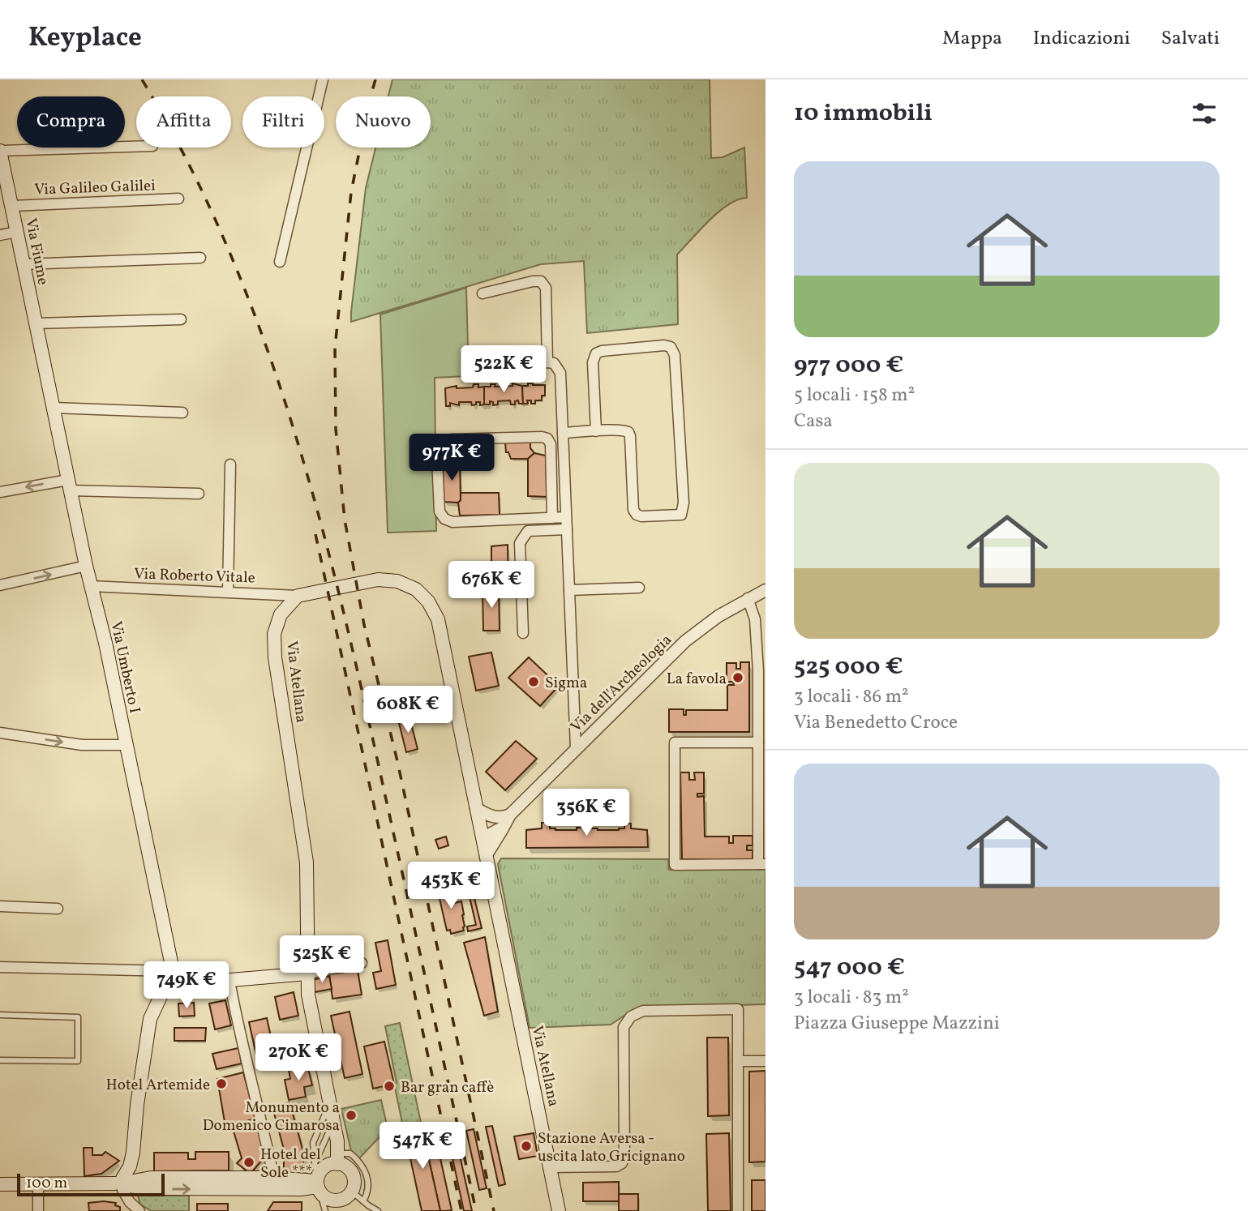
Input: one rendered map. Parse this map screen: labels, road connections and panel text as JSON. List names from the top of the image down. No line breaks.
{"streets":{"main road":["Via Fiume","Via Umberto I","Via Atellana"],"street":["Via Galileo Galilei","Via Roberto Vitale","Via dell'Archeologia"]},"crossings":[["Via Galileo Galilei","Via Fiume"],["Via Fiume","Via Umberto I"],["Via Roberto Vitale","Via Umberto I"],["Via Roberto Vitale","Via Atellana"],["Via Atellana","Via dell'Archeologia"]],"places":["La favola","Sigma","Hotel Artemide","Bar gran caffè","Monumento a Domenico Cimarosa","Stazione Aversa - uscita lato Gricignano","Hotel del Sole ***"],"scale_bar":"100 m","page":{"header":"Keyplace","nav":["Mappa","Indicazioni","Salvati"],"heading":"10 immobili","chip":["Compra","Affitta","Filtri","Nuovo"],"list":[{"name":"977 000 €","note":"5 locali · 158 m² · Casa"},{"name":"525 000 €","note":"3 locali · 86 m² · Via Benedetto Croce"},{"name":"547 000 €","note":"3 locali · 83 m² · Piazza Giuseppe Mazzini"}],"price":["522K €","977K €","676K €","608K €","356K €","453K €","525K €","749K €","270K €","547K €"],"scale":"100 m"}}
